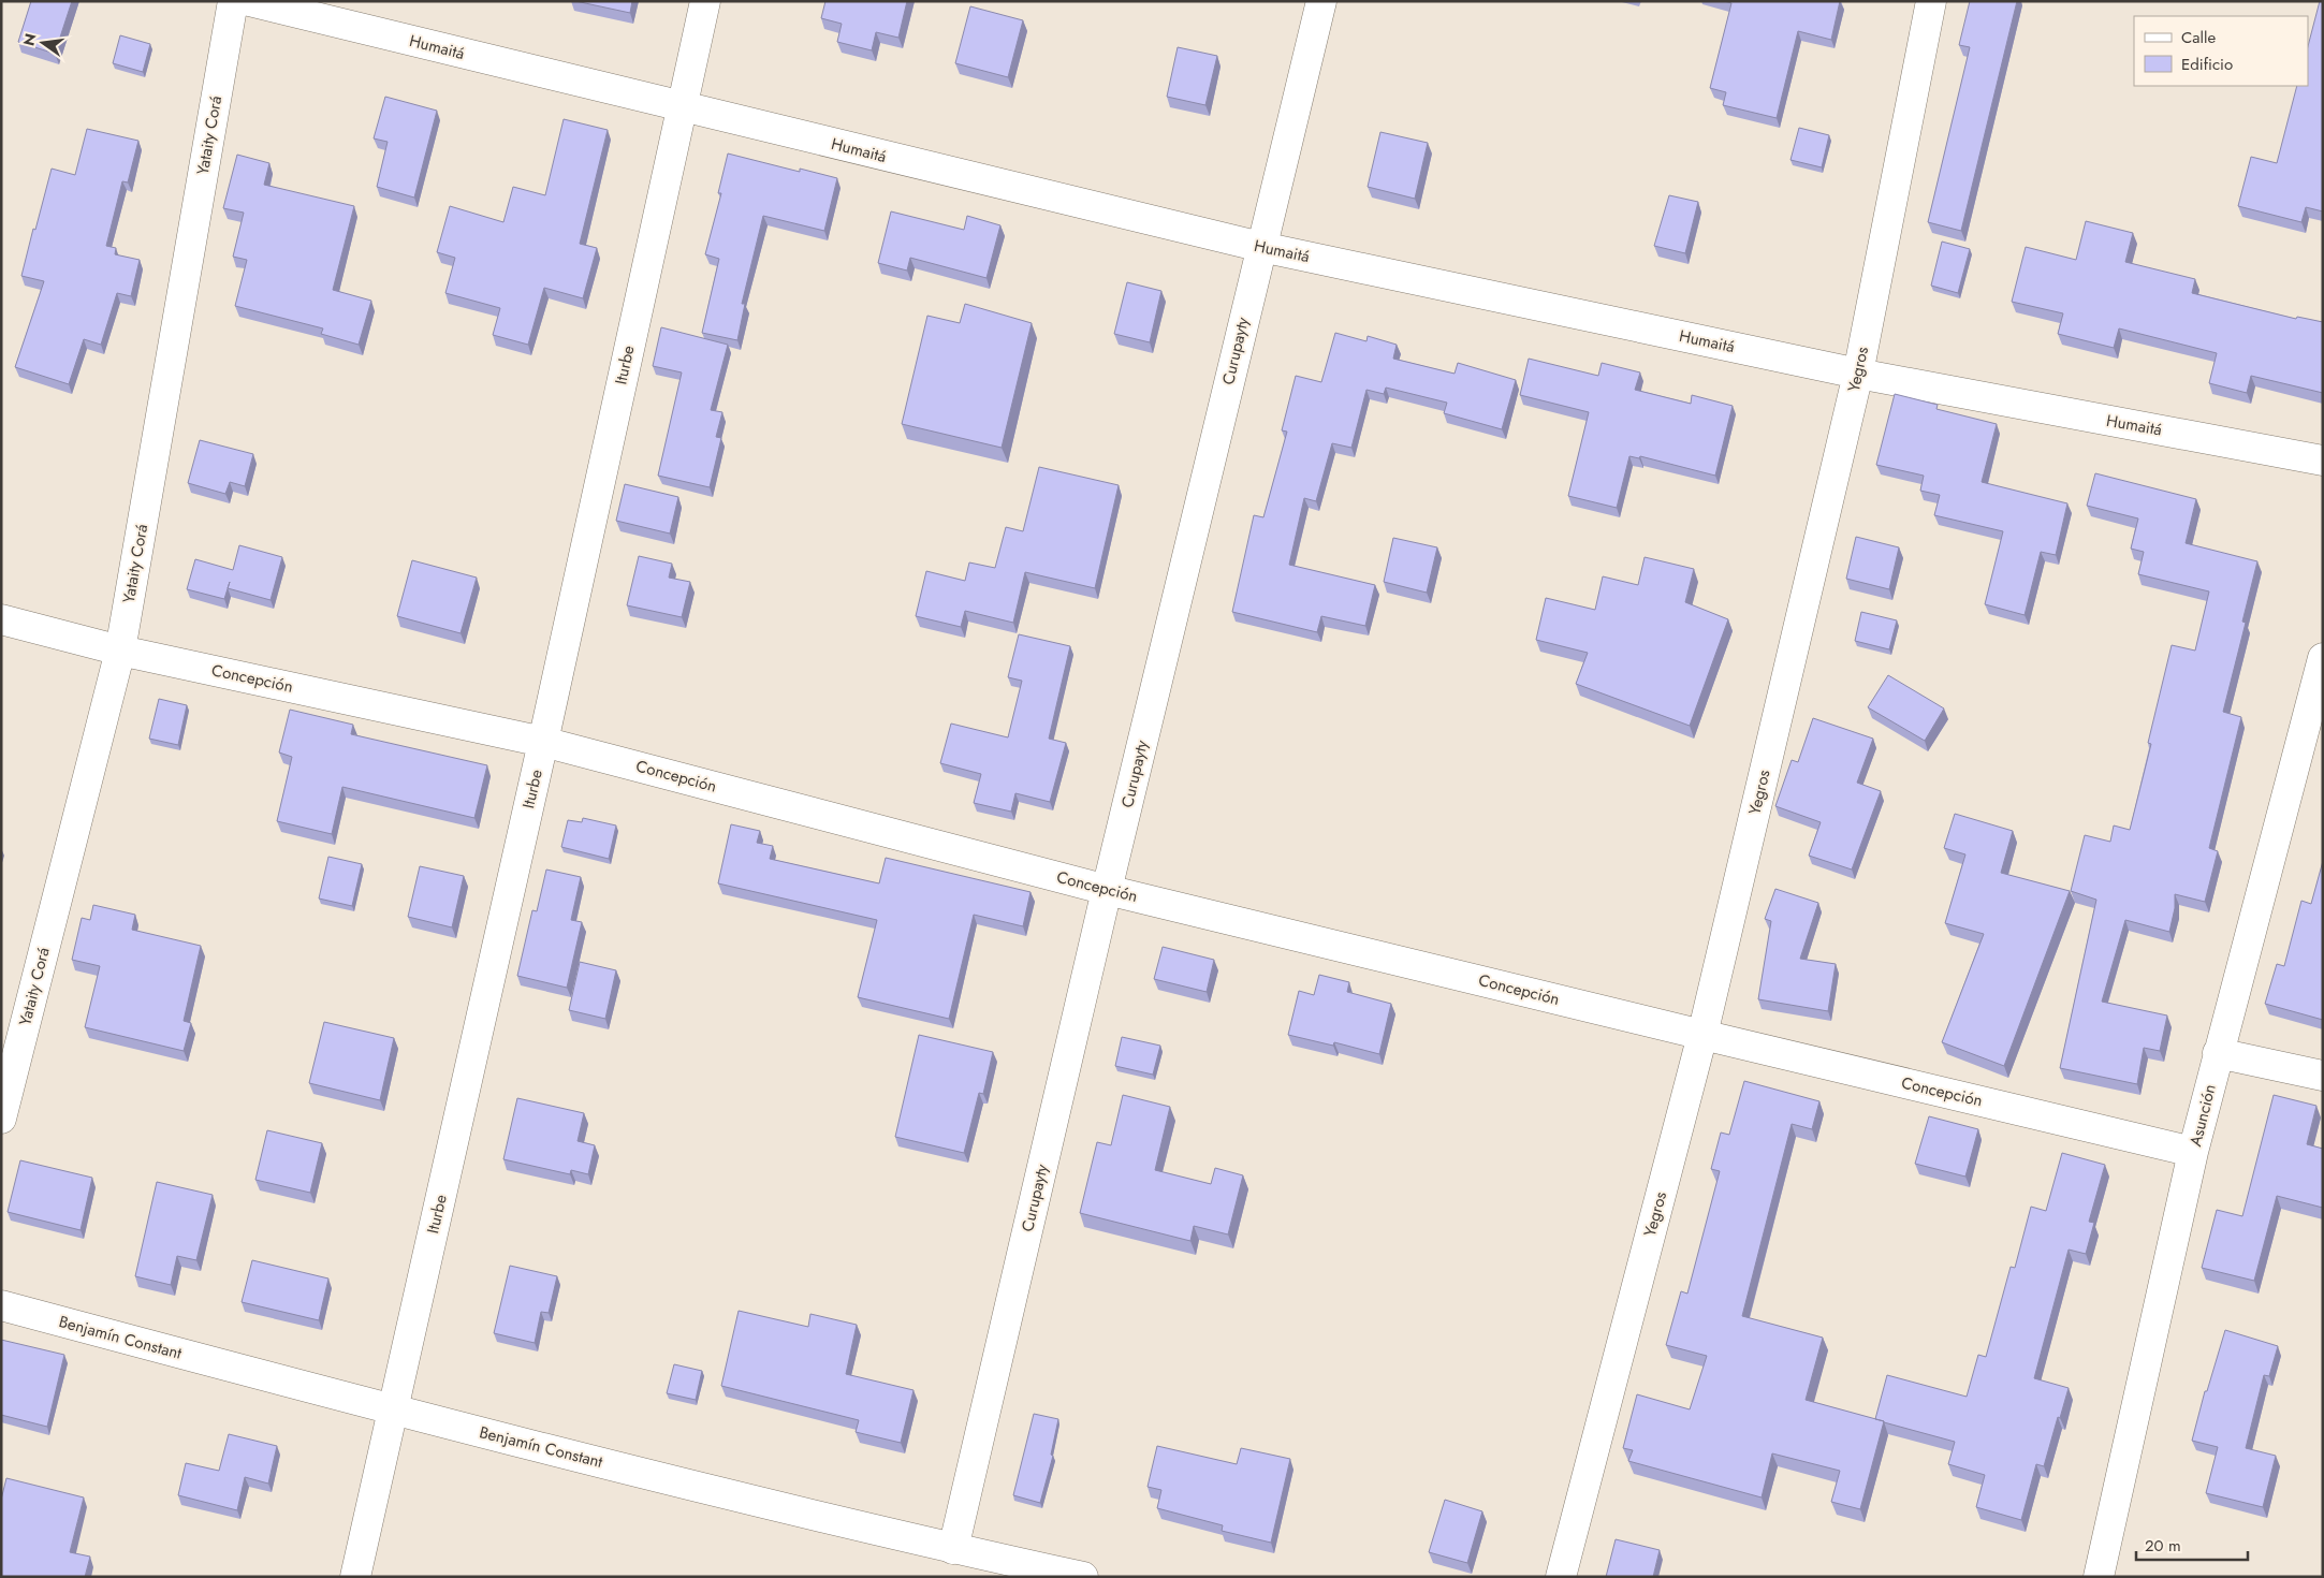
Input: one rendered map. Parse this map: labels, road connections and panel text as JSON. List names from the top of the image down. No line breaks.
{"streets":{"street":["Humaitá","Yataity Corá","Curupayty","Iturbe","Yegros","Concepción","Asunción","Benjamín Constant"]},"crossings":[["Humaitá","Curupayty"],["Humaitá","Iturbe"],["Humaitá","Yegros"],["Yataity Corá","Concepción"],["Curupayty","Concepción"],["Curupayty","Benjamín Constant"],["Iturbe","Concepción"],["Iturbe","Benjamín Constant"],["Yegros","Concepción"],["Concepción","Asunción"]],"legend":["Calle","Edificio"],"scale_bar":"20 m","north":"left"}
